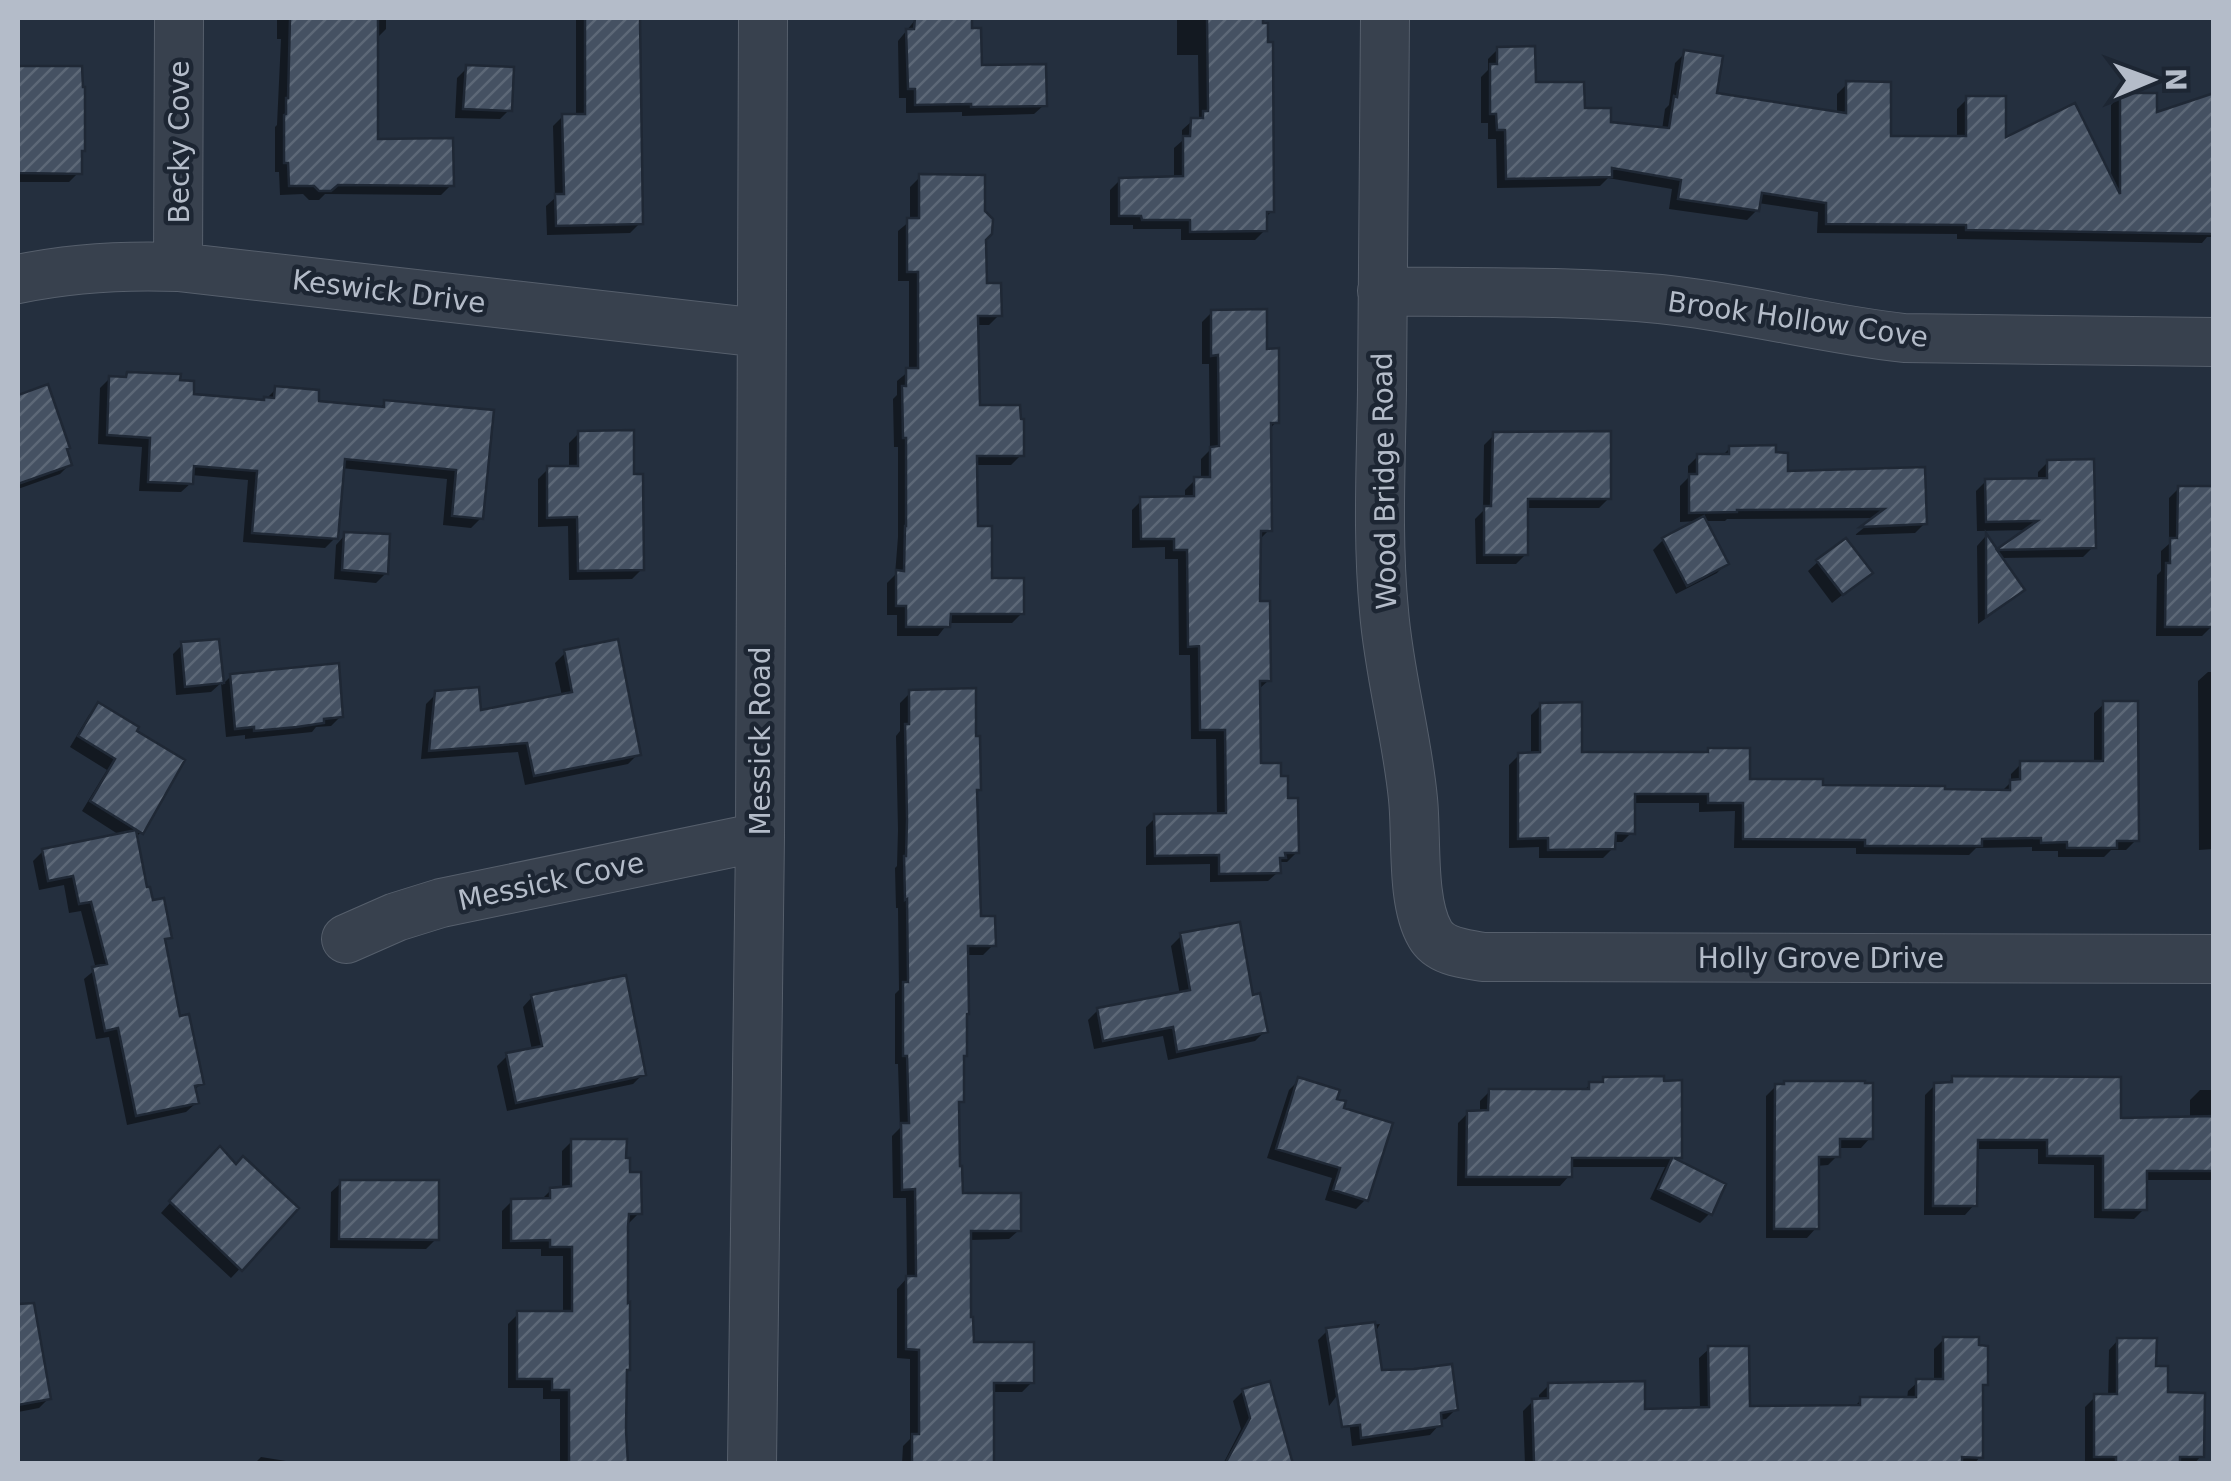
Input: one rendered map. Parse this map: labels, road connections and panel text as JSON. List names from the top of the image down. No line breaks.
{"streets":{"street":["Becky Cove","Keswick Drive","Brook Hollow Cove","Wood Bridge Road","Messick Road","Messick Cove","Holly Grove Drive"]},"crossings":[["Becky Cove","Keswick Drive"],["Keswick Drive","Messick Road"],["Brook Hollow Cove","Wood Bridge Road"],["Wood Bridge Road","Holly Grove Drive"],["Messick Road","Messick Cove"]],"north":"right"}
